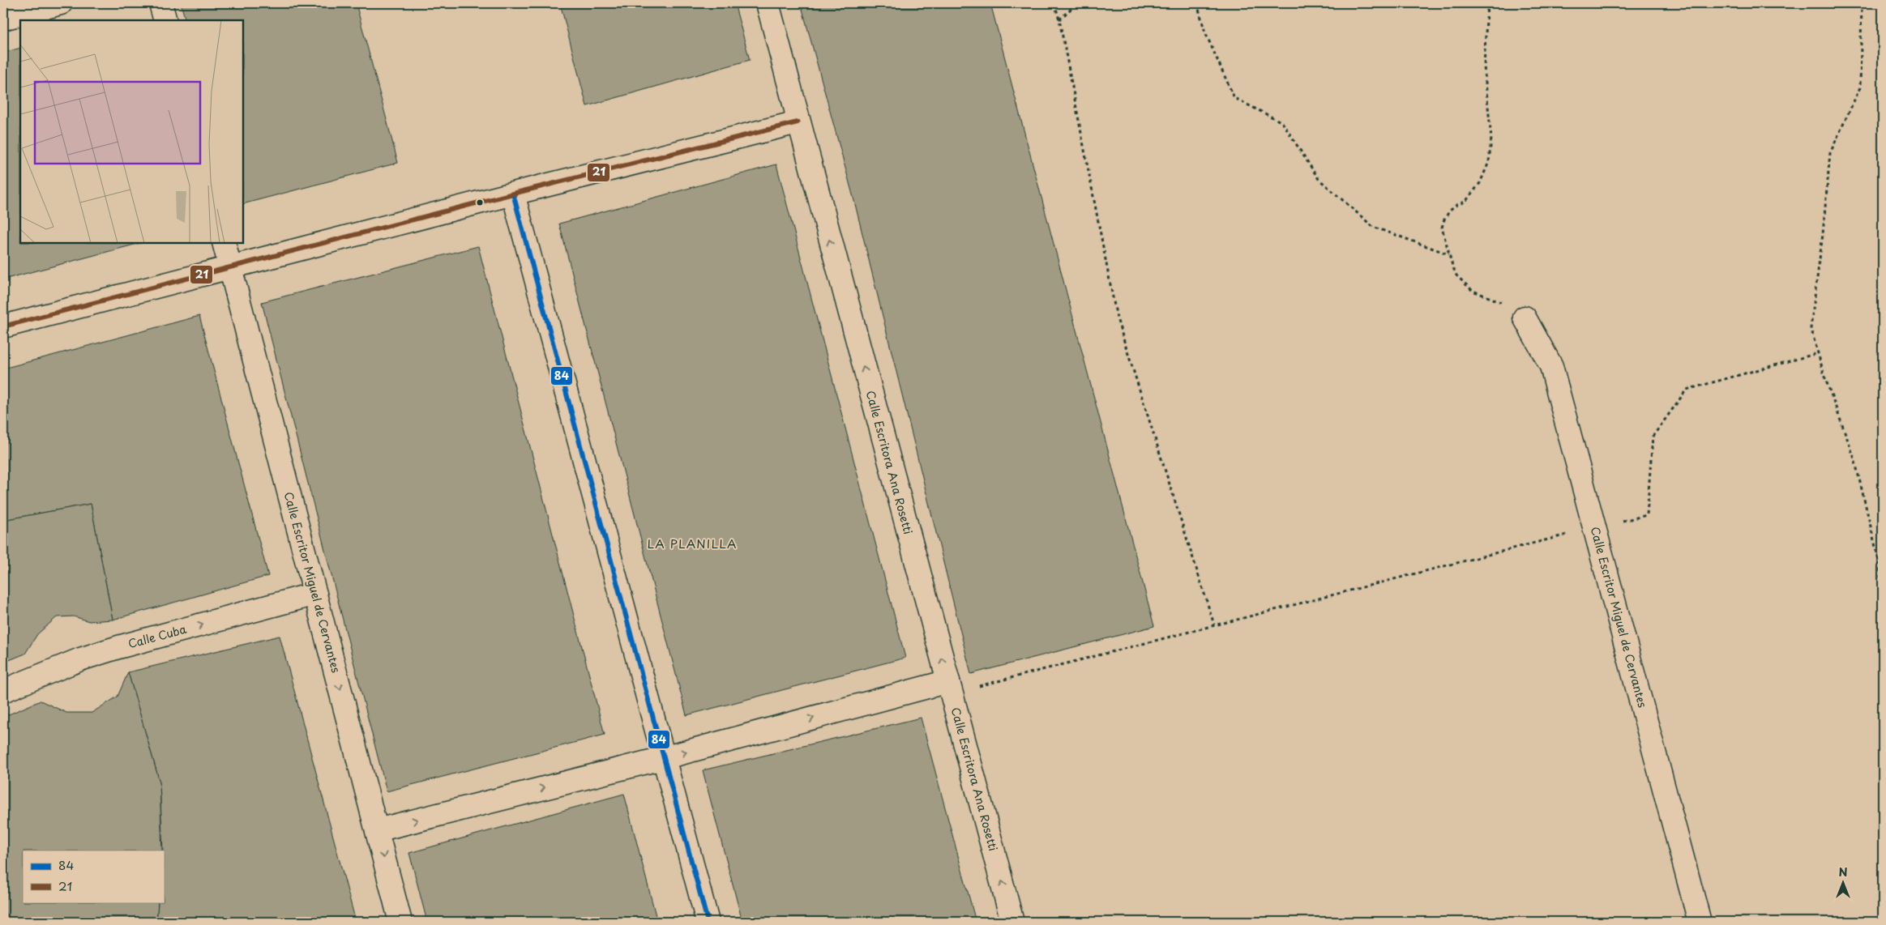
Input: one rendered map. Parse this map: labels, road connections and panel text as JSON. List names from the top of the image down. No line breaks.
{"streets":{"street":["Calle Escritora Ana Rosetti","Calle Escritor Miguel de Cervantes","Calle Cuba"]},"crossings":[["Calle Escritor Miguel de Cervantes","Calle Cuba"]],"one_way":["Calle Escritora Ana Rosetti","Calle Cuba"],"districts":["LA PLANILLA"],"lines":["transit line 21","transit line 84"],"legend":["84","21"],"north":"top"}
